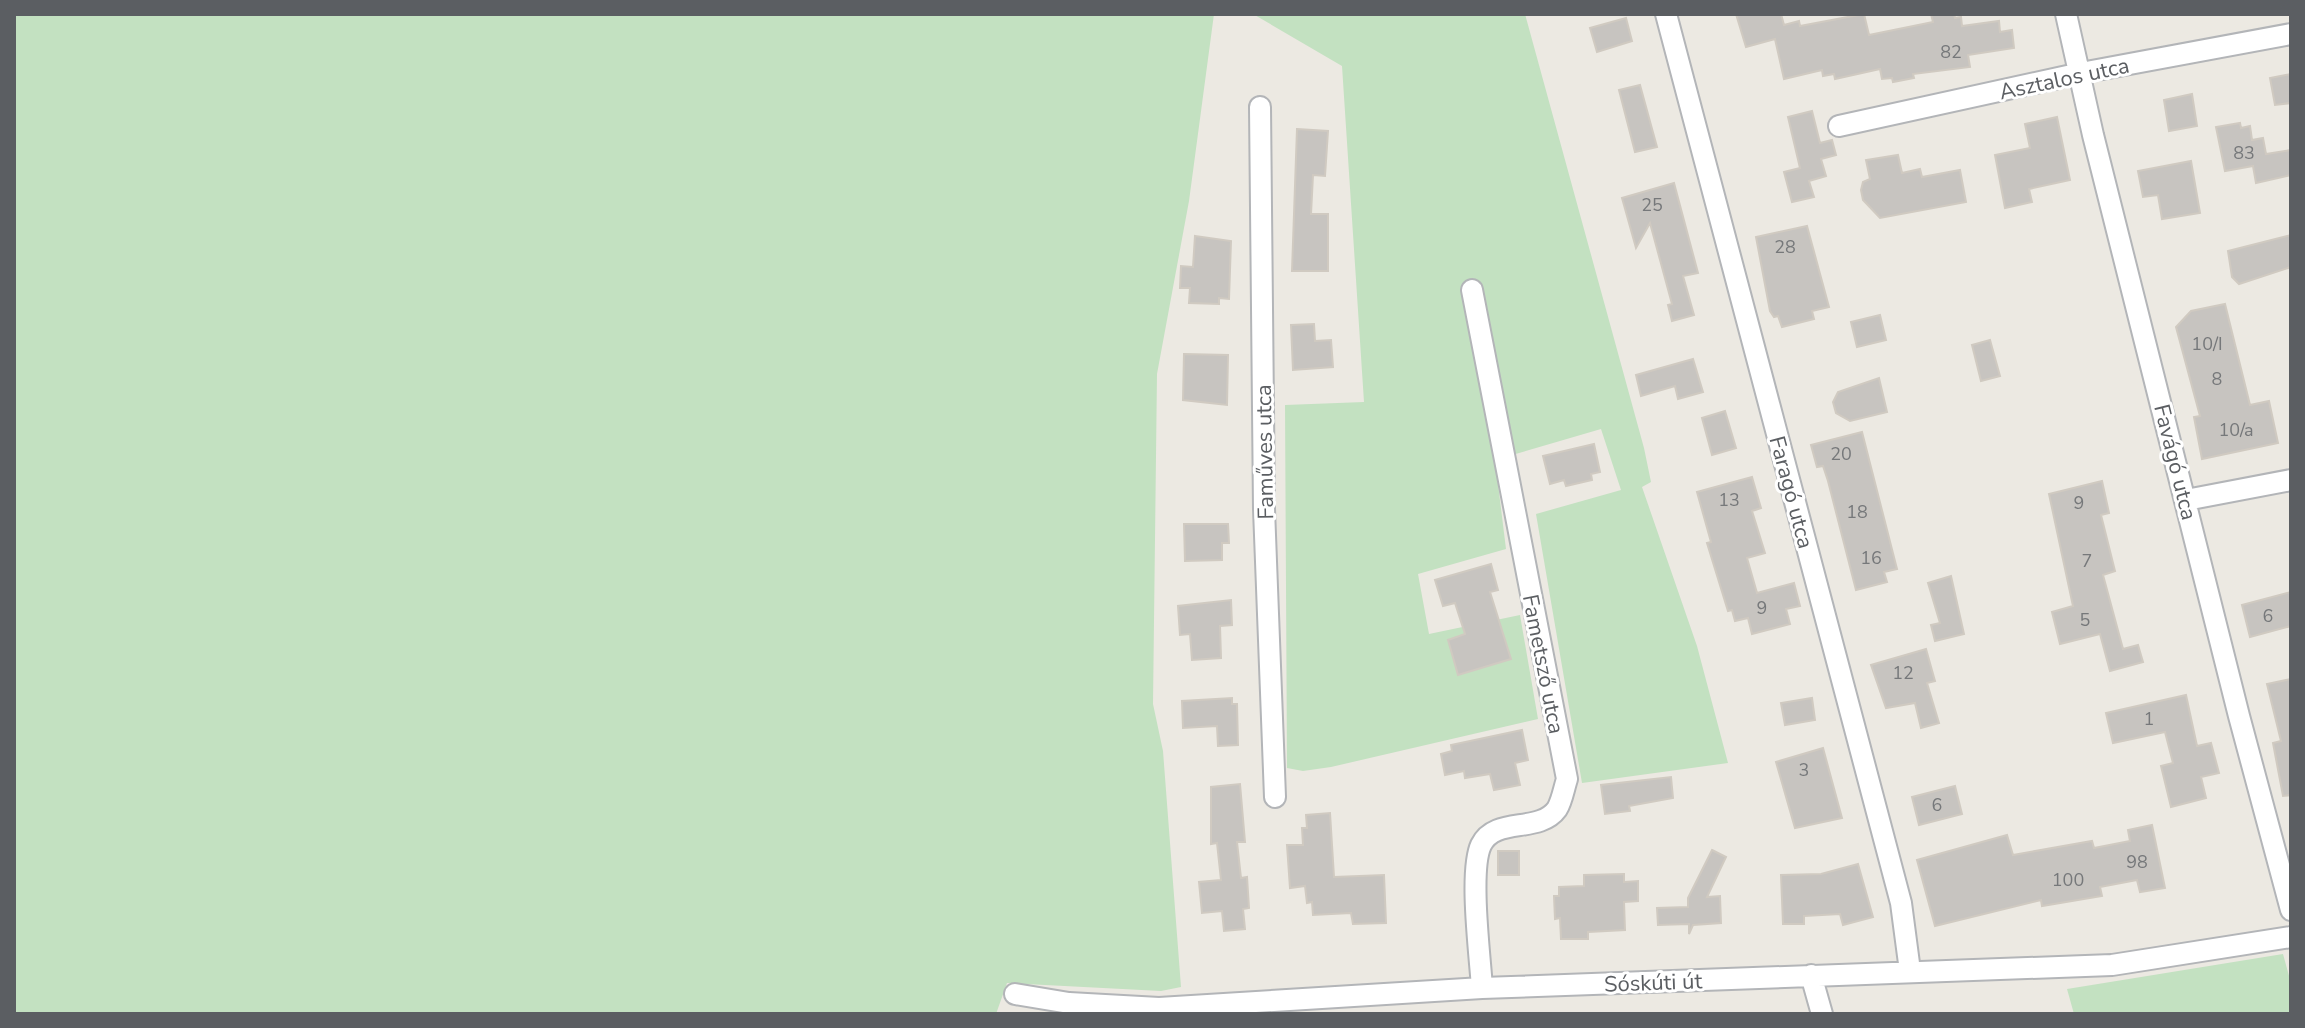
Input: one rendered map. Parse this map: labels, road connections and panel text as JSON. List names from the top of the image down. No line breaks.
{"streets":{"street":["Asztalos utca","Faműves utca","Favágó utca","Faragó utca","Fametsző utca","Sóskúti út"]},"crossings":[["Asztalos utca","Favágó utca"],["Faragó utca","Sóskúti út"],["Fametsző utca","Sóskúti út"]],"house_numbers":["82","83","25","28","10/I","8","10/a","20","13","9","18","16","7","9","6","5","12","1","3","6","98","100"]}
